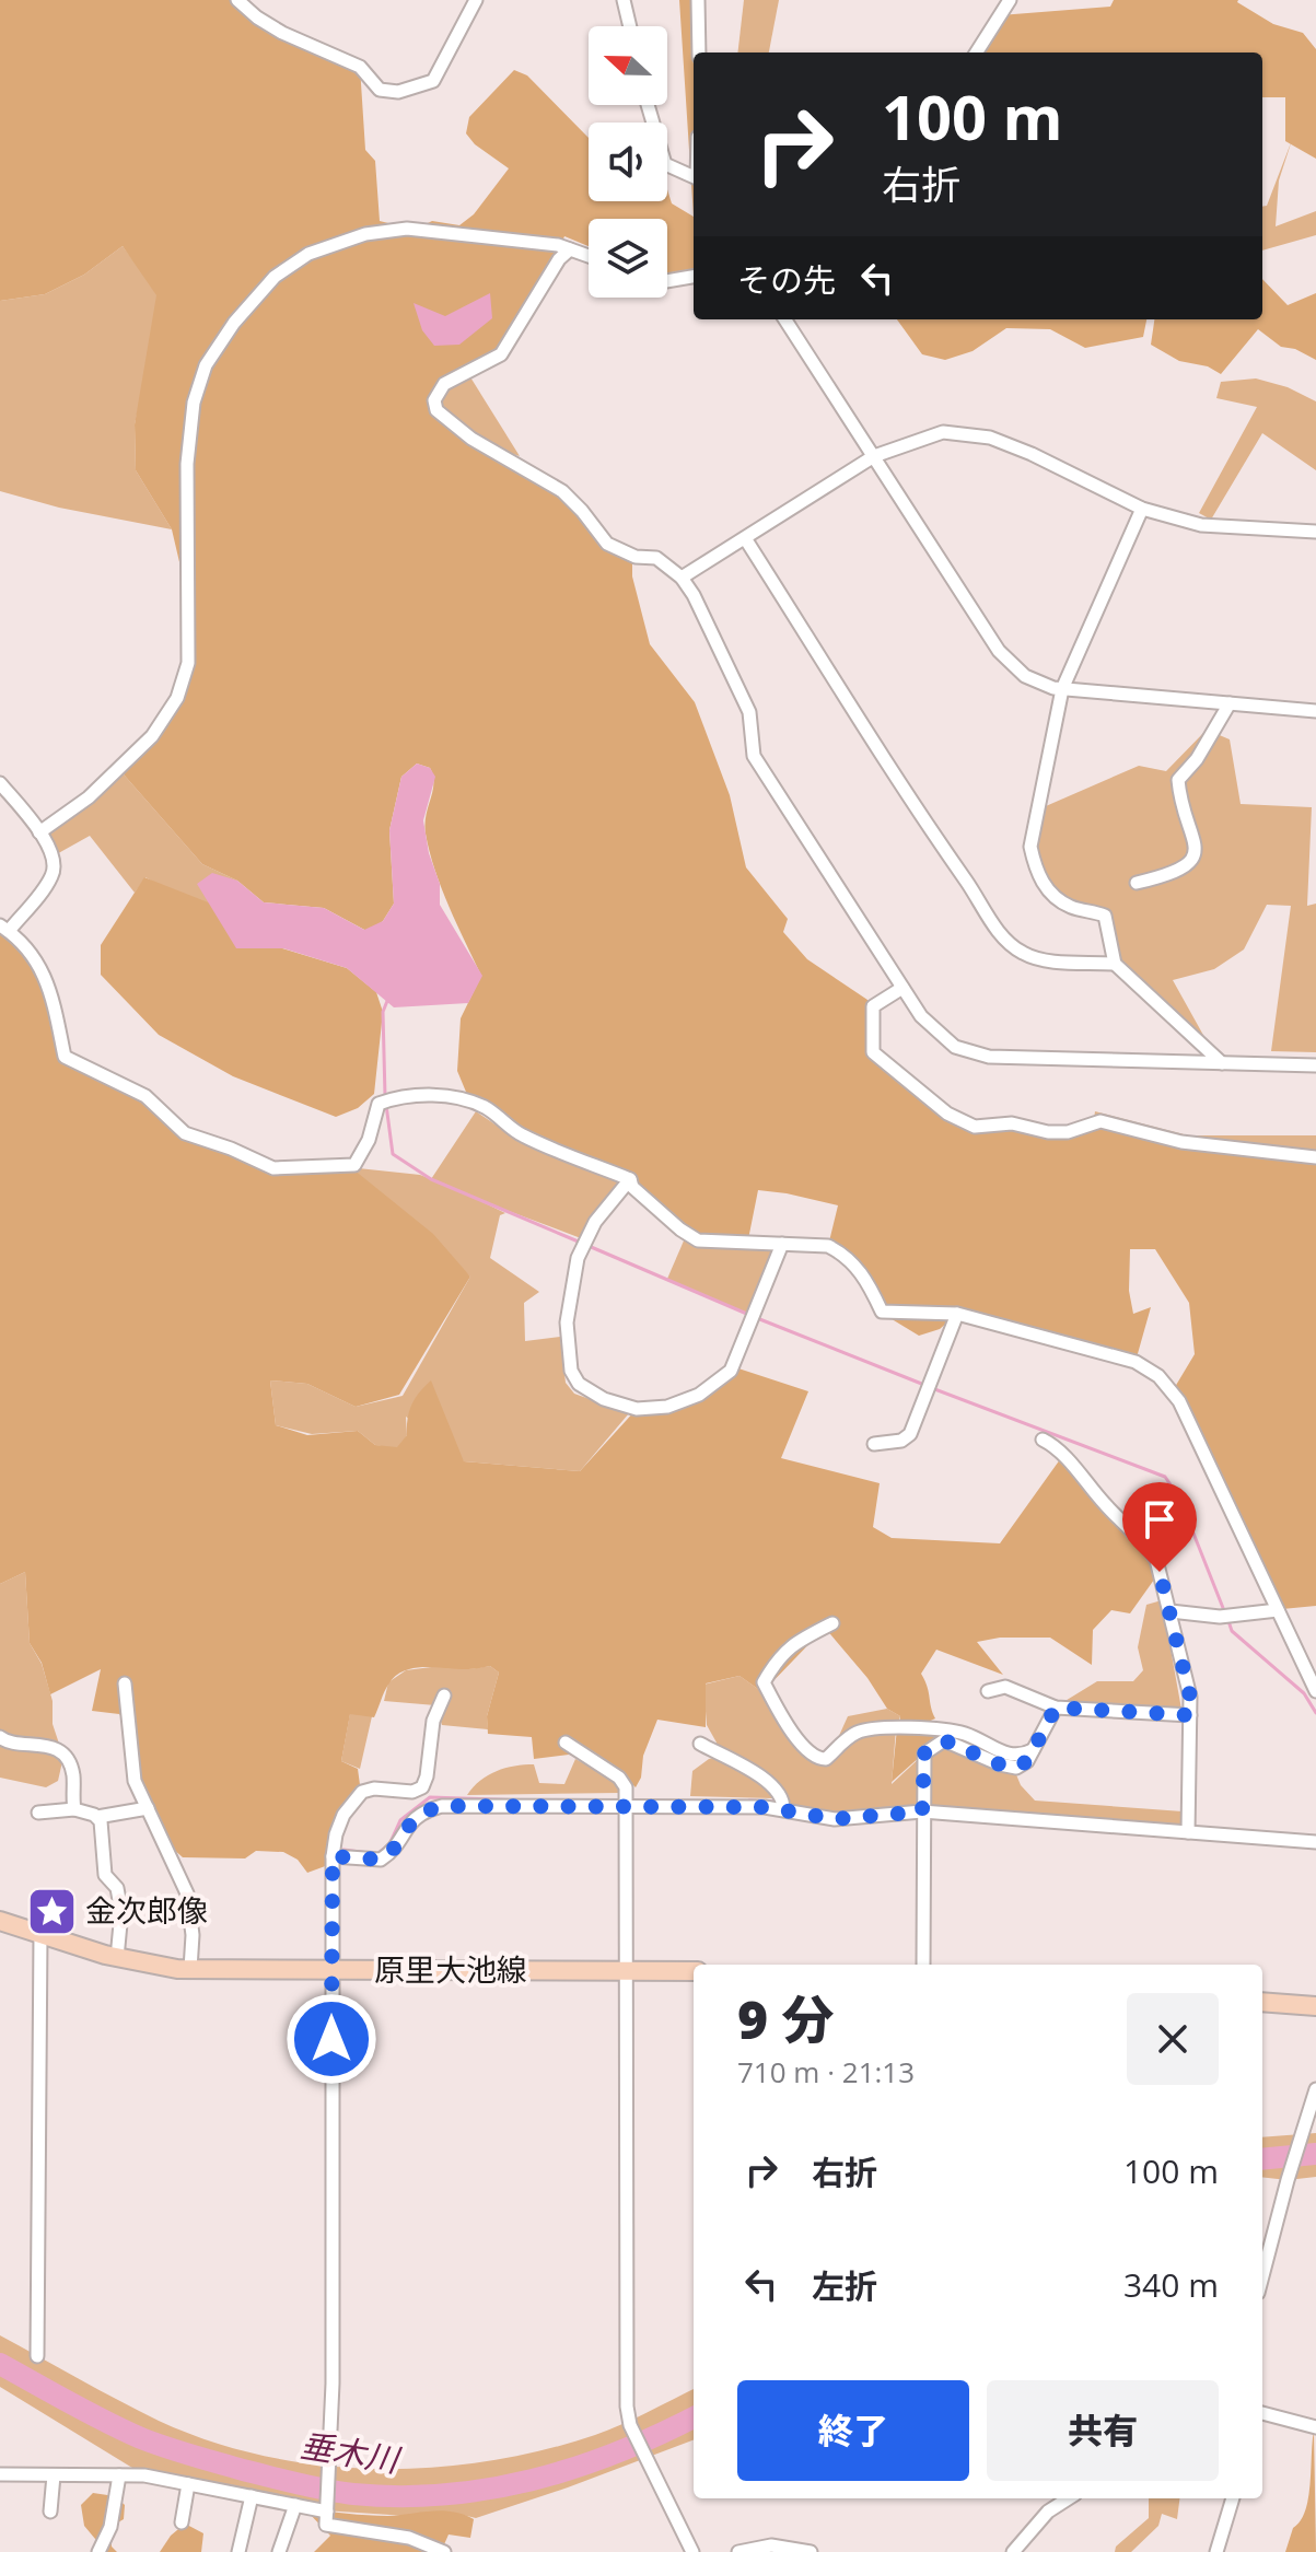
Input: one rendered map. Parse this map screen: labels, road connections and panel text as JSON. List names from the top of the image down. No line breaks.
{"streets":{"main road":["原里大池線"]},"water":["垂木川"],"places":{"place":["金次郎像"]},"north":"left","page":{"turn":["100 m","右折"],"then":"その先","heading":["9 分","710 m · 21:13"],"list":[{"name":"右折","value":"100 m"},{"name":"左折","value":"340 m"}],"buttons":["終了","共有"]}}
